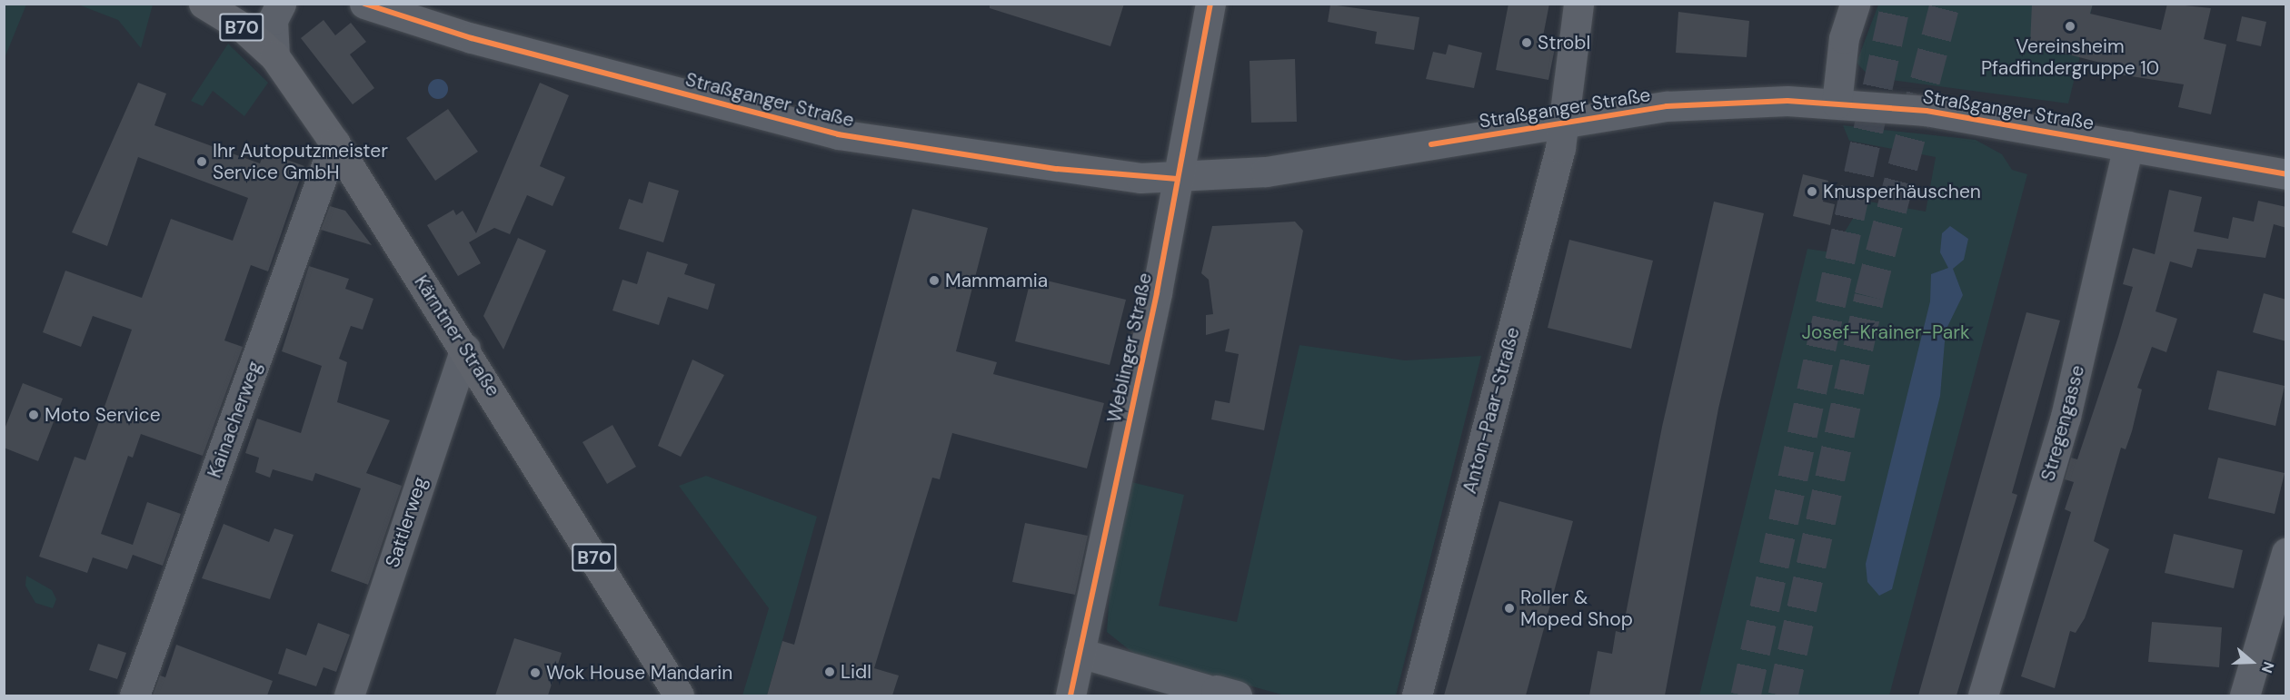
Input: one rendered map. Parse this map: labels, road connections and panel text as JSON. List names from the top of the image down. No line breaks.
{"streets":{"main road":["B70","Kärntner Straße"],"street":["Straßganger Straße","Weblinger Straße","Anton-Paar-Straße","Kainacherweg","Stregengasse","Sattlerweg"]},"crossings":[["Straßganger Straße","Weblinger Straße"],["Straßganger Straße","Anton-Paar-Straße"],["Straßganger Straße","Stregengasse"],["Kärntner Straße","Kainacherweg"],["Kärntner Straße","Sattlerweg"]],"parks":["Josef-Krainer-Park"],"places":["Vereinsheim Pfadfindergruppe 10","Strobl","Ihr Autoputzmeister Service GmbH","Knusperhäuschen","Mammamia","Moto Service","Roller & Moped Shop","Lidl","Wok House Mandarin"],"north":"right"}
